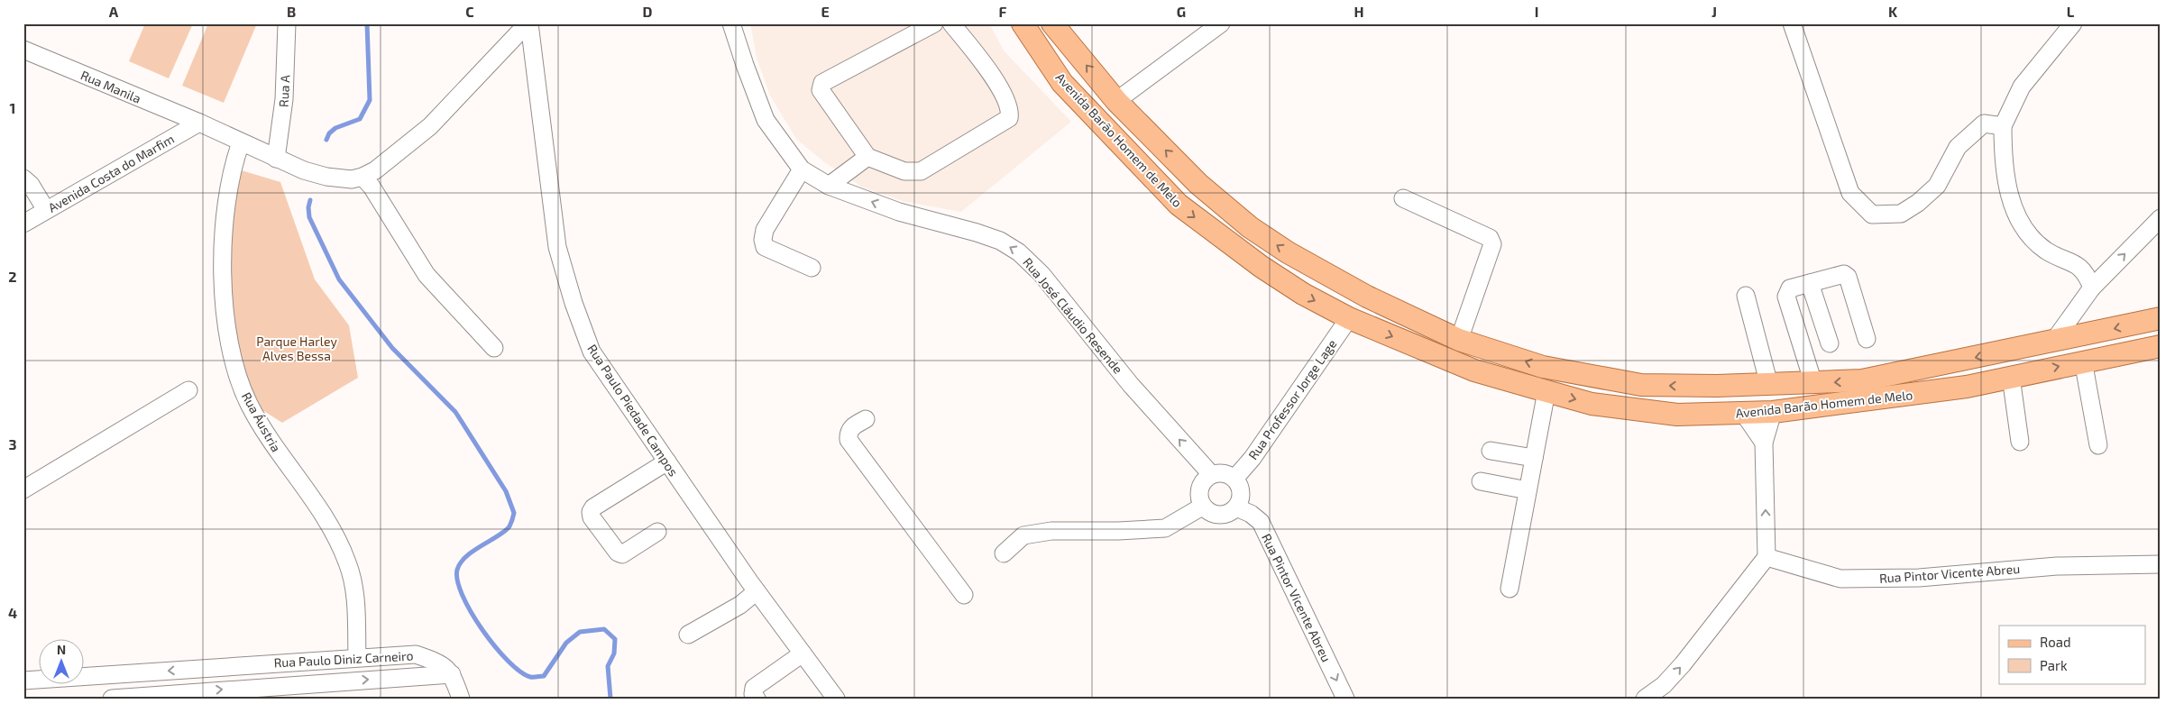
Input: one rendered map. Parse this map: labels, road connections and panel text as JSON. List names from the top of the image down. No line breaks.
{"streets":{"main road":["Avenida Barão Homem de Melo"],"street":["Rua Manila","Rua A","Avenida Costa do Marfim","Rua José Cláudio Resende","Rua Professor Jorge Lage","Rua Paulo Piedade Campos","Rua Áustria","Rua Pintor Vicente Abreu","Rua Paulo Diniz Carneiro"]},"crossings":[["Rua Manila","Rua A"],["Rua Manila","Avenida Costa do Marfim"],["Rua Manila","Rua Áustria"],["Avenida Barão Homem de Melo","Rua Professor Jorge Lage"],["Rua José Cláudio Resende","Rua Professor Jorge Lage"],["Rua José Cláudio Resende","Rua Pintor Vicente Abreu"],["Rua Professor Jorge Lage","Rua Pintor Vicente Abreu"],["Rua Áustria","Rua Paulo Diniz Carneiro"]],"one_way":["Rua José Cláudio Resende","Rua Pintor Vicente Abreu"],"parks":["Parque Harley Alves Bessa"],"legend":["Road","Park"],"north":"top","grid":{"columns":["A","B","C","D","E","F","G","H","I","J","K","L"],"rows":["1","2","3","4"]}}
